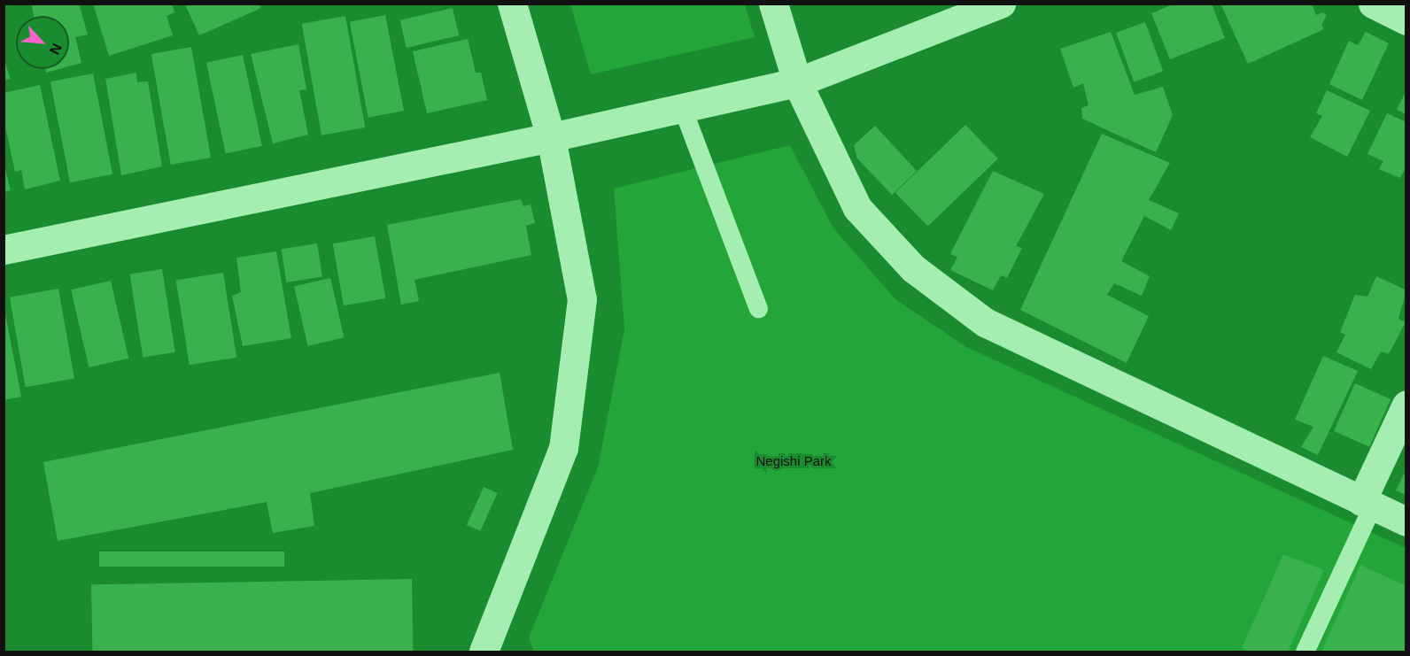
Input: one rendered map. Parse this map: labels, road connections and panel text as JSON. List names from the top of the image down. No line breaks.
{"parks":["Negishi Park"],"north":"bottom right"}
